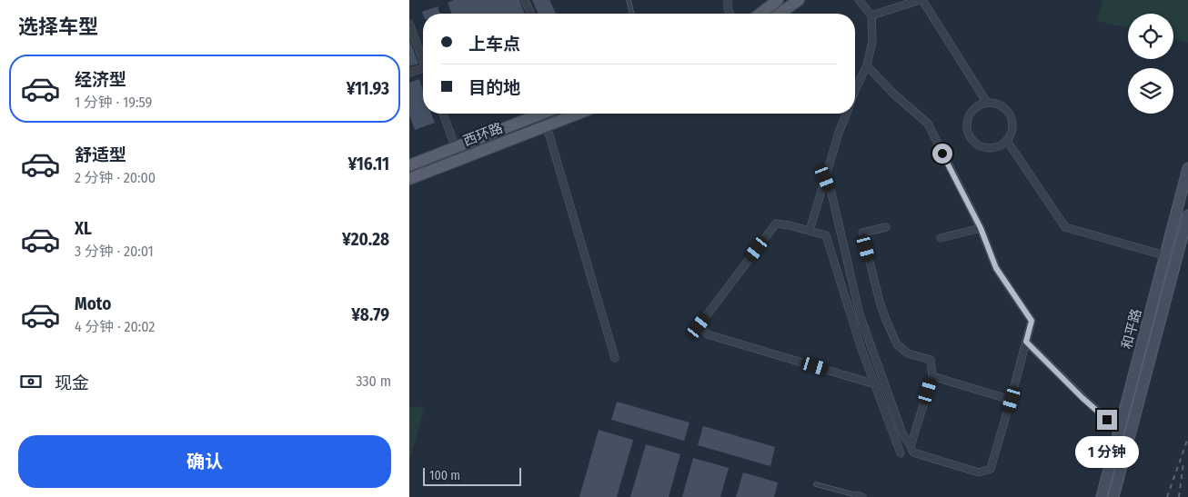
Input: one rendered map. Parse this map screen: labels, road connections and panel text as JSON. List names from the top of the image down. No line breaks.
{"streets":{"main road":["西环路","和平路"]},"scale_bar":"100 m","page":{"heading":"选择车型","banner":["上车点","目的地"],"list":[{"name":"经济型","note":"1 分钟 · 19:59","value":"¥11.93"},{"name":"舒适型","note":"2 分钟 · 20:00","value":"¥16.11"},{"name":"XL","note":"3 分钟 · 20:01","value":"¥20.28"},{"name":"Moto","note":"4 分钟 · 20:02","value":"¥8.79"}],"pay":["现金","330 m"],"buttons":"确认","bubble":"1 分钟","scale":"100 m"}}
